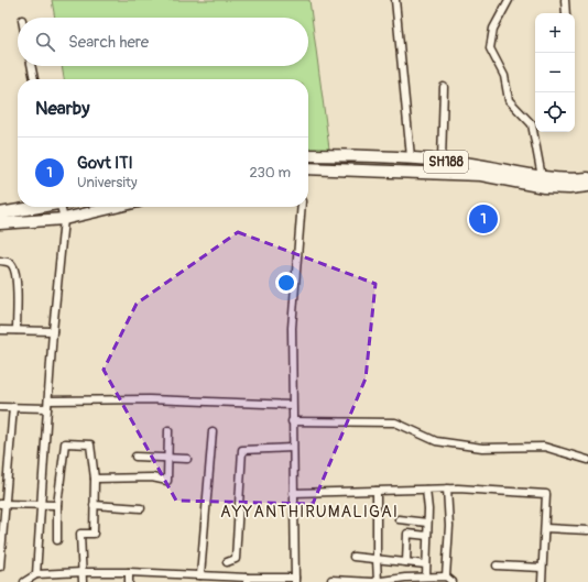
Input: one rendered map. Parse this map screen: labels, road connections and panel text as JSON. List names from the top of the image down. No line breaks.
{"streets":{"main road":["SH188"]},"districts":["AYYANTHIRUMALIGAI"],"page":{"map_buttons":["+","−"],"search":"Search here","heading":"Nearby","list":[{"mark":"1","name":"Govt ITI","note":"University","value":"230 m"}],"pins":"1"}}
